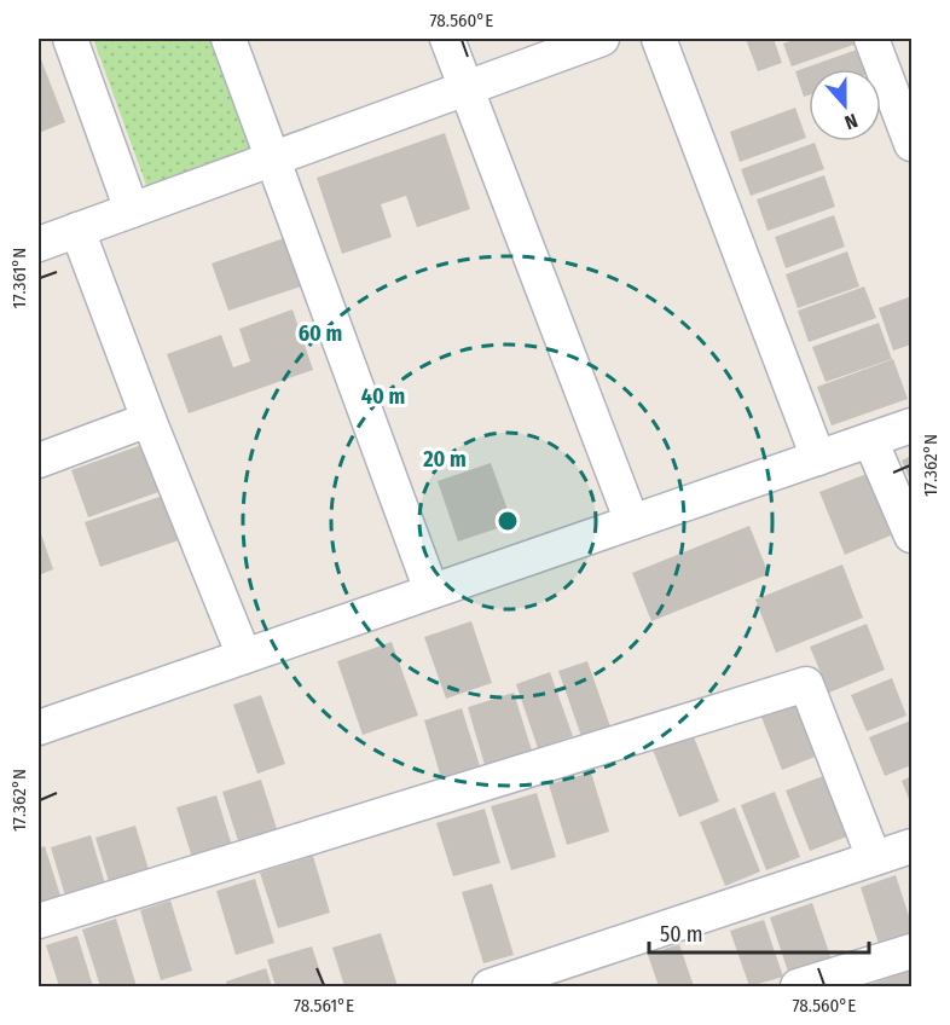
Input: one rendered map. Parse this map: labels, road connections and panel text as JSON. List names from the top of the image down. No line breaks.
{"scale_bar":"50 m","north":"bottom","coordinates":["78.560°E","17.361°N","17.362°N","78.561°E"],"rings":["60 m","40 m","20 m"]}
